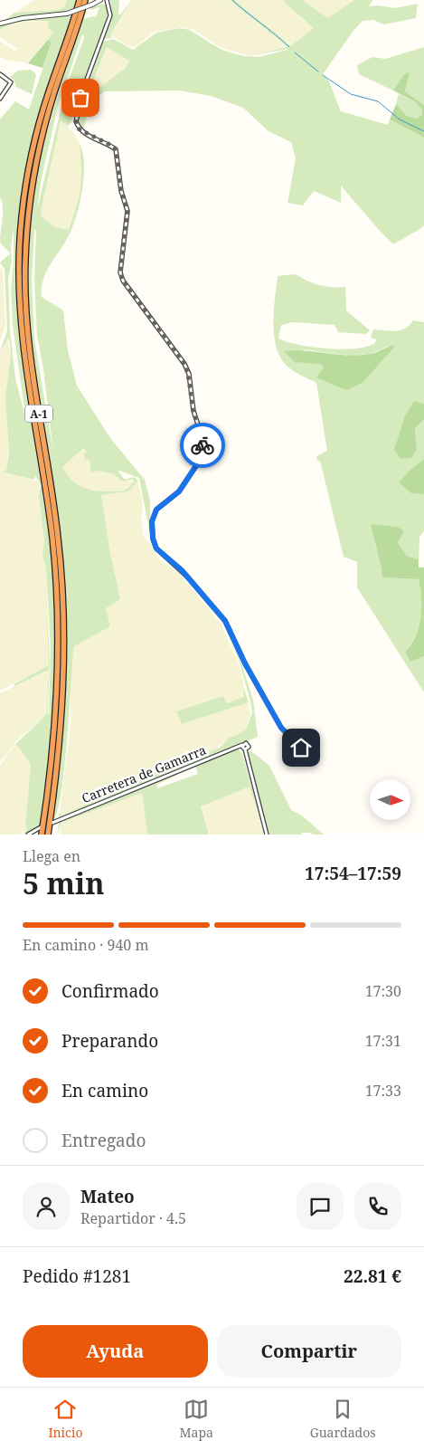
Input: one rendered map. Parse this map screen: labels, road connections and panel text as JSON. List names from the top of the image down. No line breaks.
{"streets":{"highway":["A-1"],"street":["Carretera de Gamarra"]},"north":"right","page":{"heading":["5 min","Llega en","17:54–17:59"],"panel":["Mateo","Repartidor · 4.5","Pedido #1281","22.81 €"],"bar":"En camino · 940 m","list":[["Confirmado","17:30"],["Preparando","17:31"],["En camino","17:33"],"Entregado"],"buttons":["Ayuda","Compartir"],"tabs":["Inicio","Mapa","Guardados"]}}
